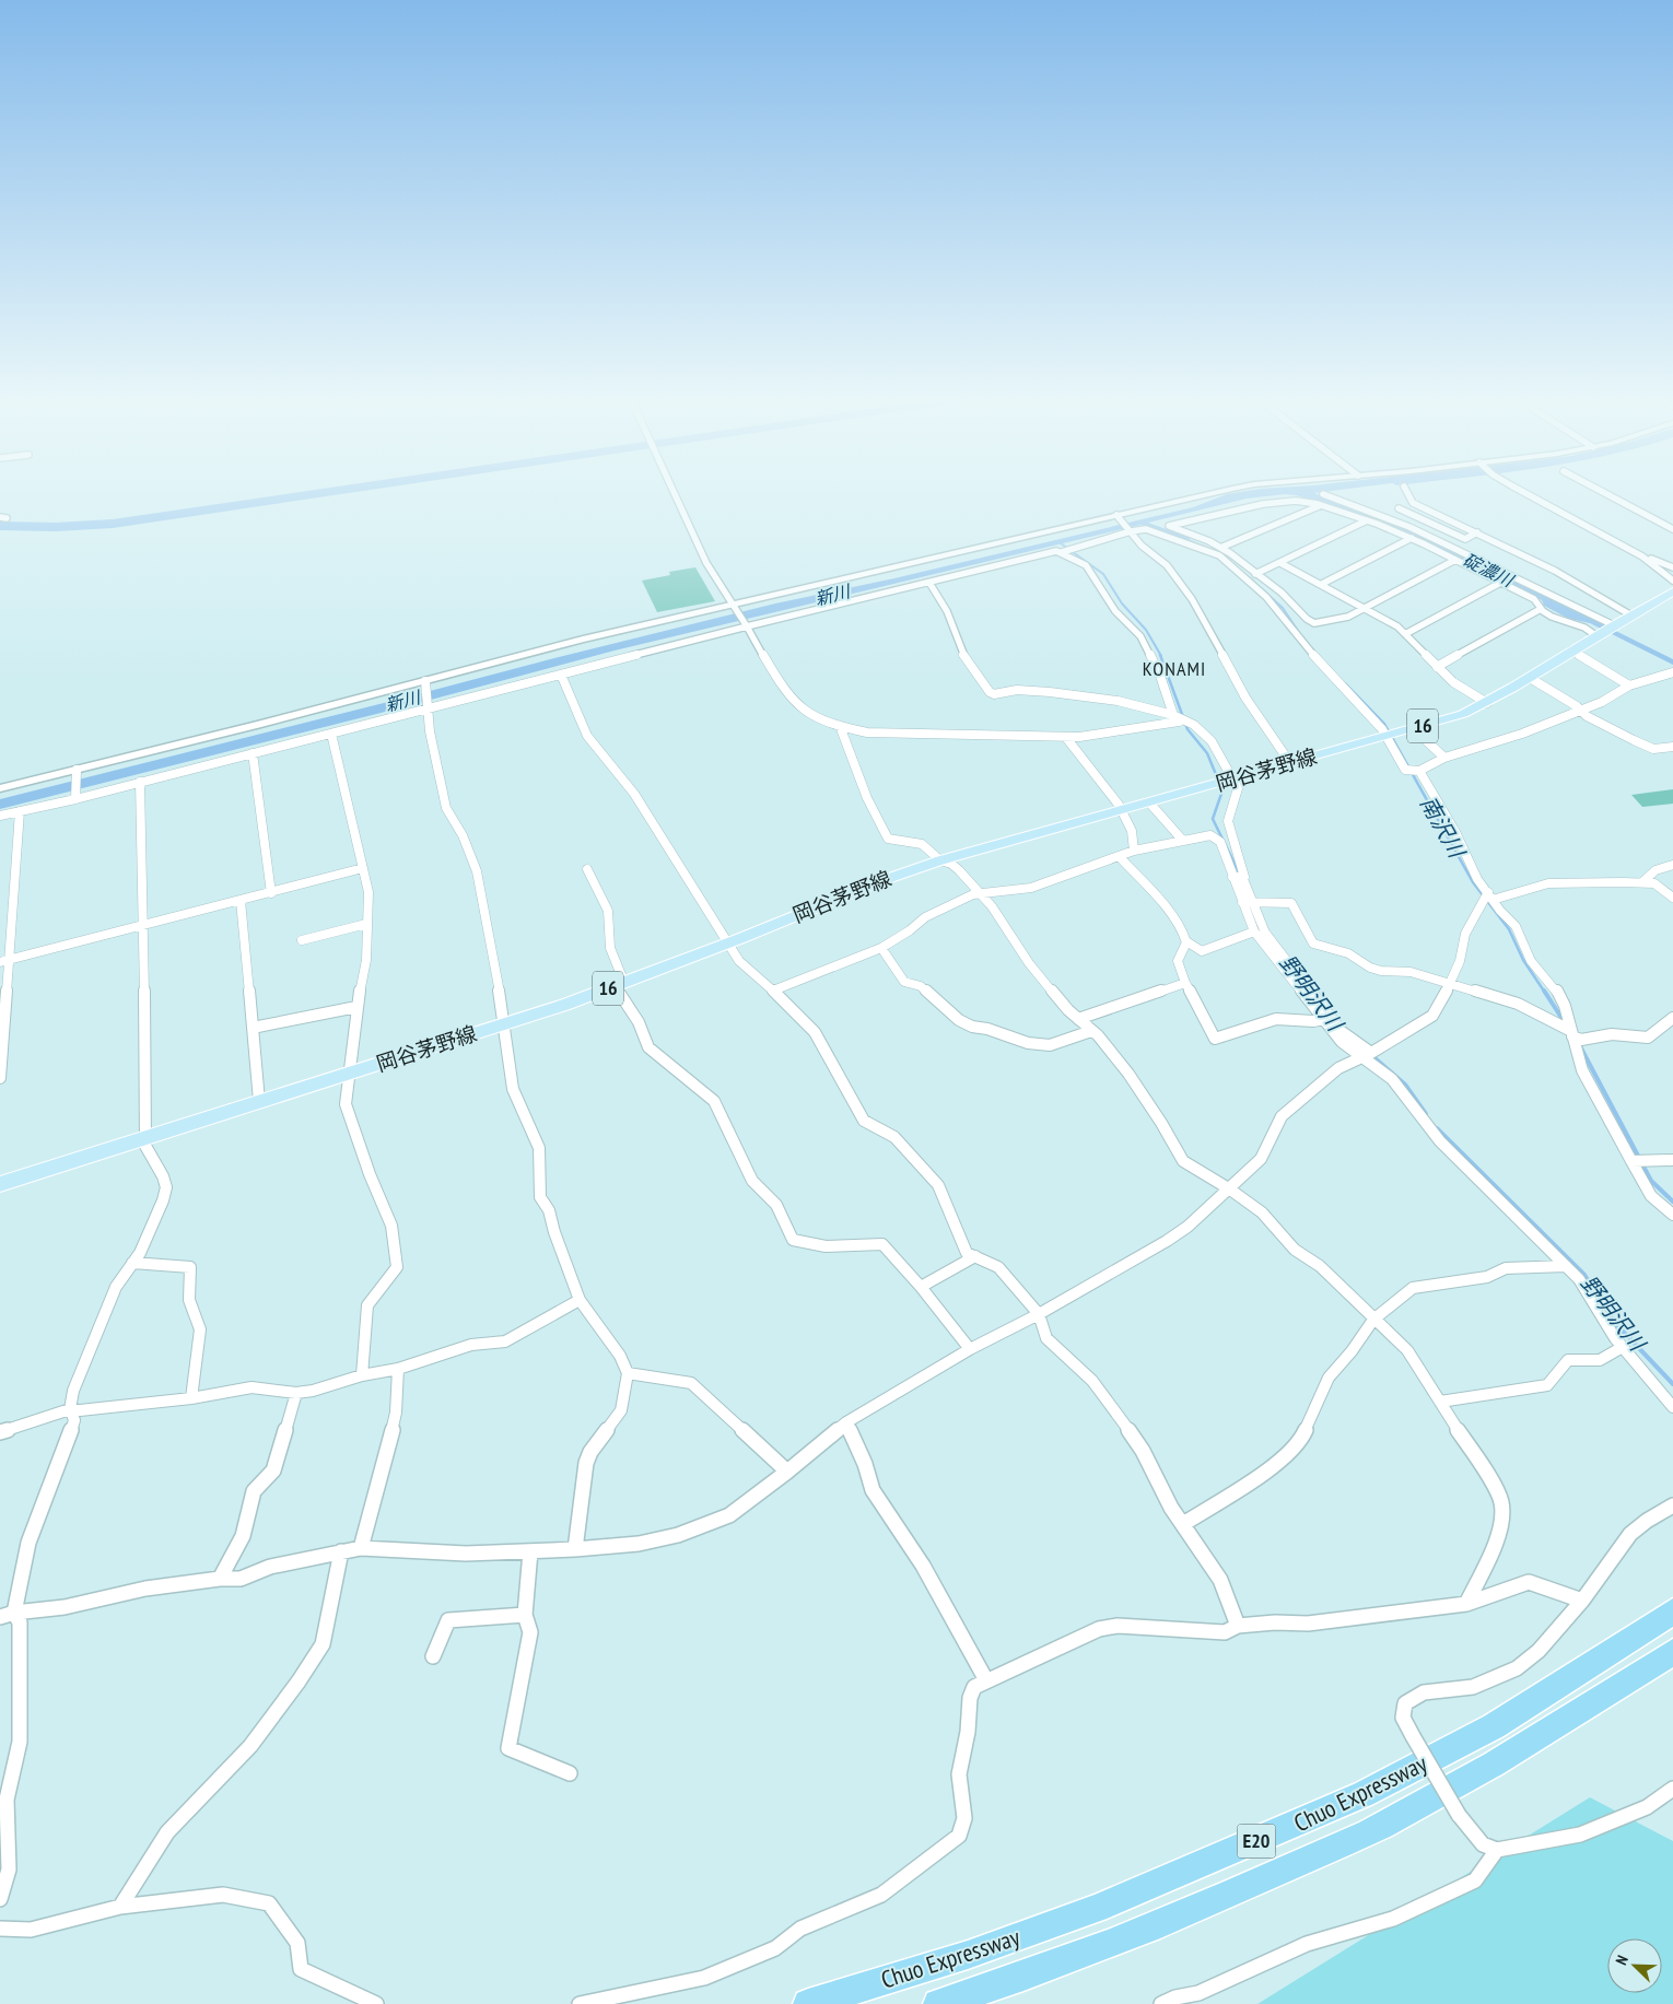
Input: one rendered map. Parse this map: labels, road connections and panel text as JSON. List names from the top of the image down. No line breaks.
{"streets":{"highway":["Chuo Expressway","E20"],"main road":["16","岡谷茅野線"]},"districts":["KONAMI"],"water":["碇濃川","新川","南沢川","野明沢川"],"north":"top left"}
